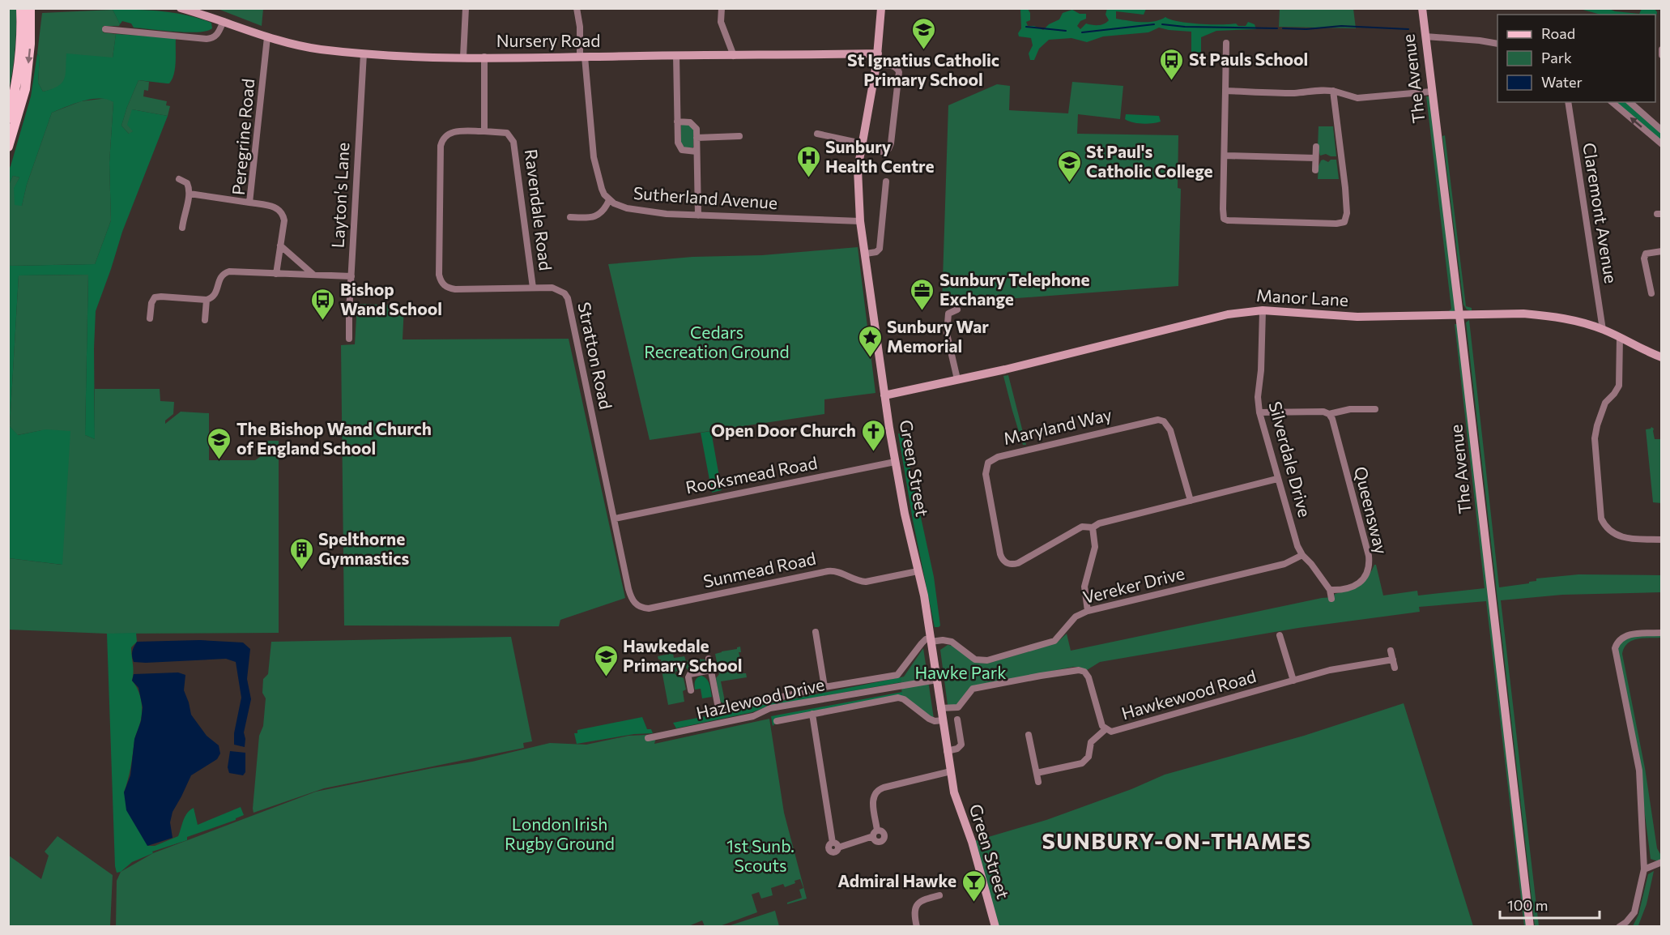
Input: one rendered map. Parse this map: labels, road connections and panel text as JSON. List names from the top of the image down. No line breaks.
{"streets":{"street":["Nursery Road","The Avenue","Peregrine Road","Layton's Lane","Sutherland Avenue","Ravendale Road","Claremont Avenue","Manor Lane","Stratton Road","Maryland Way","Silverdale Drive","Green Street","Rooksmead Road","Queensway","Sunmead Road","Vereker Drive","Hawkewood Road","Hazlewood Drive"]},"crossings":[["Nursery Road","Peregrine Road"],["Nursery Road","Layton's Lane"],["Nursery Road","Sutherland Avenue"],["Nursery Road","Green Street"],["The Avenue","Manor Lane"],["Sutherland Avenue","Green Street"],["Ravendale Road","Stratton Road"],["Claremont Avenue","Manor Lane"],["Manor Lane","Silverdale Drive"],["Manor Lane","Green Street"],["Stratton Road","Rooksmead Road"],["Stratton Road","Sunmead Road"],["Maryland Way","Silverdale Drive"],["Silverdale Drive","Vereker Drive"],["Green Street","Rooksmead Road"],["Green Street","Sunmead Road"],["Green Street","Vereker Drive"],["Green Street","Hawkewood Road"],["Green Street","Hazlewood Drive"]],"districts":["SUNBURY-ON-THAMES"],"parks":["Cedars Recreation Ground","Hawke Park","London Irish Rugby Ground","1st Sunb. Scouts"],"places":{"school or university":["St Ignatius Catholic Primary School","St Paul's Catholic College","The Bishop Wand Church of England School","Hawkedale Primary School"],"bus stop":["St Pauls School","Bishop Wand School"],"hospital":["Sunbury Health Centre"],"office":["Sunbury Telephone Exchange"],"place":["Sunbury War Memorial"],"church":["Open Door Church"],"building":["Spelthorne Gymnastics"],"bar":["Admiral Hawke"]},"legend":["Road","Park","Water"],"scale_bar":"100 m"}
